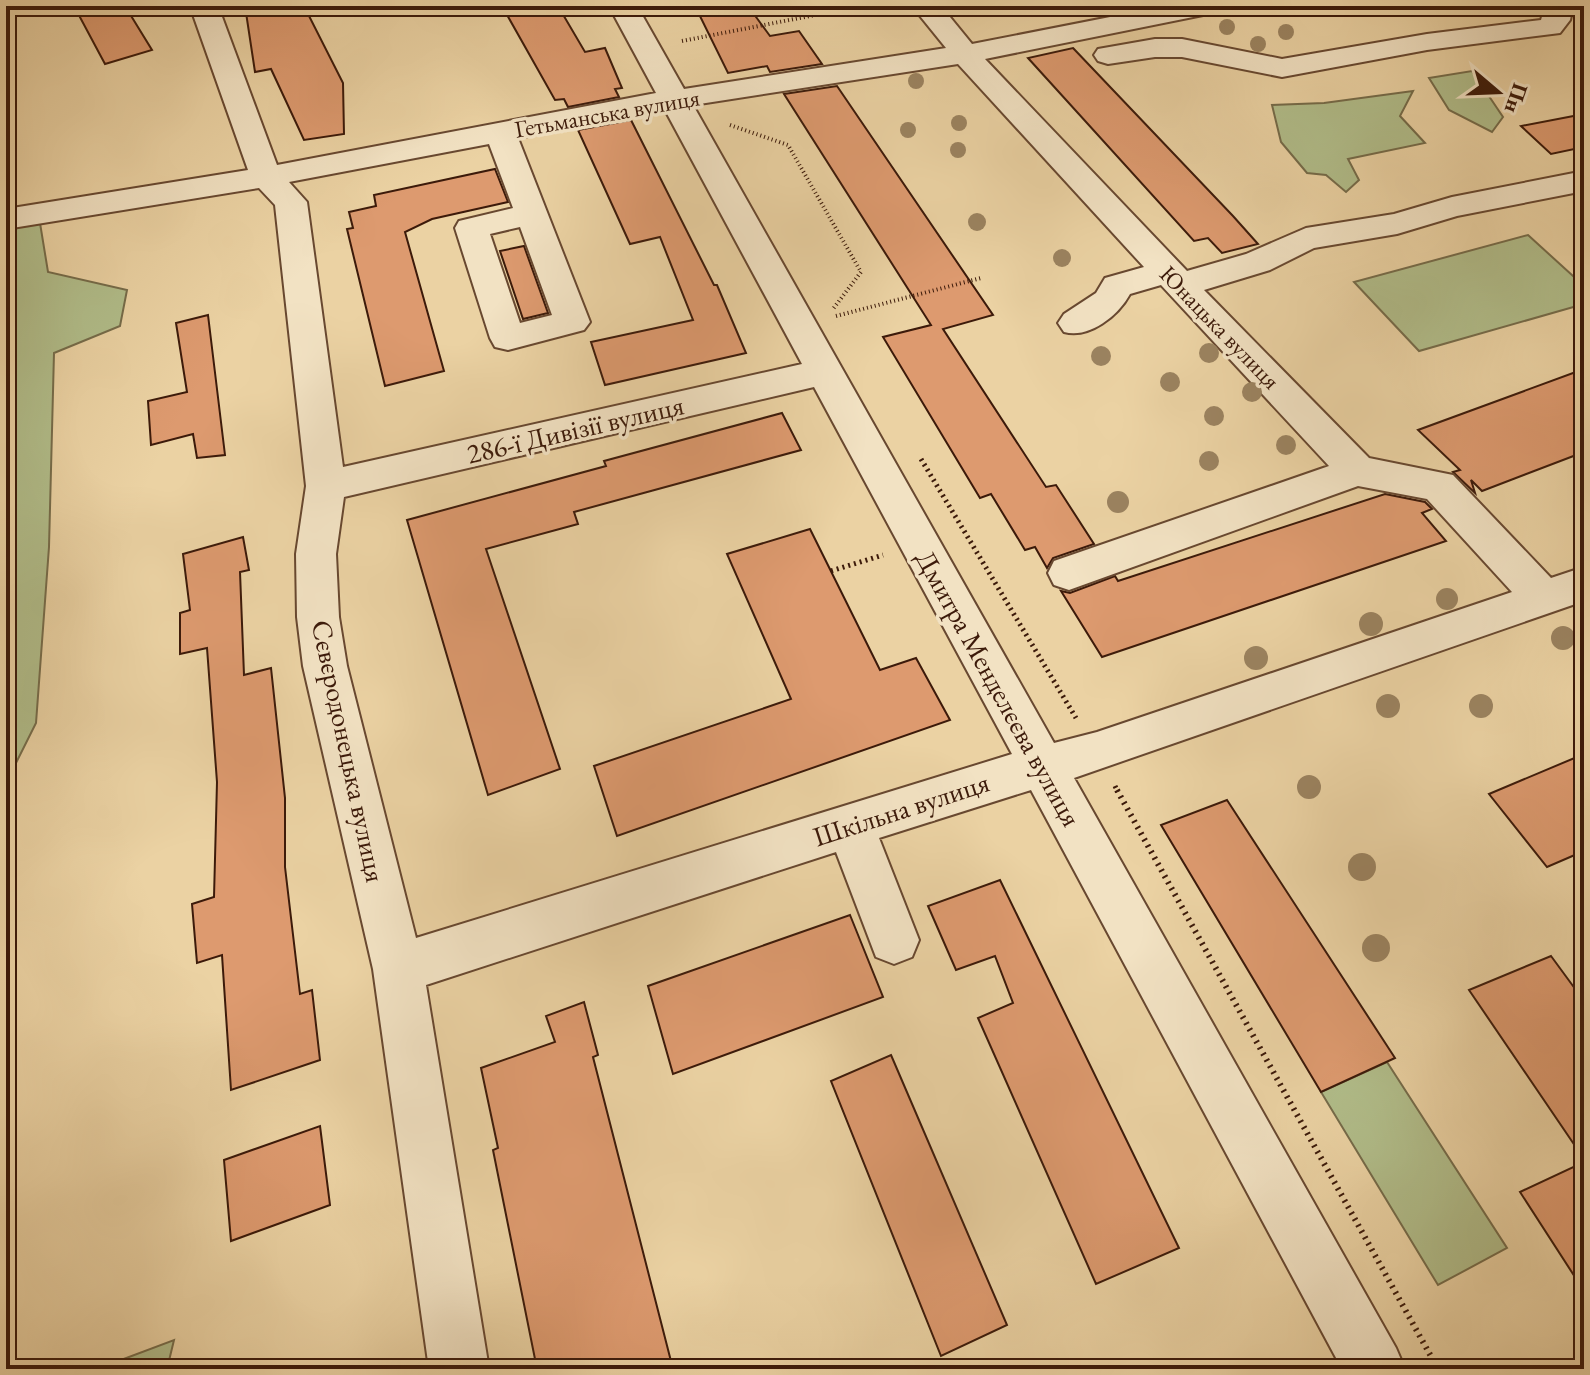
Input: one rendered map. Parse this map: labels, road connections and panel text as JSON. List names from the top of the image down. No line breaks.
{"streets":{"street":["Гетьманська вулиця","Юнацька вулиця","286-ї Дивізії вулиця","Дмитра Менделєєва вулиця","Сєвєродонецька вулиця","Шкільна вулиця"]},"crossings":[["Гетьманська вулиця","Юнацька вулиця"],["Гетьманська вулиця","Дмитра Менделєєва вулиця"],["Гетьманська вулиця","Сєвєродонецька вулиця"],["286-ї Дивізії вулиця","Дмитра Менделєєва вулиця"],["286-ї Дивізії вулиця","Сєвєродонецька вулиця"],["Дмитра Менделєєва вулиця","Шкільна вулиця"],["Сєвєродонецька вулиця","Шкільна вулиця"]],"north":"right"}
